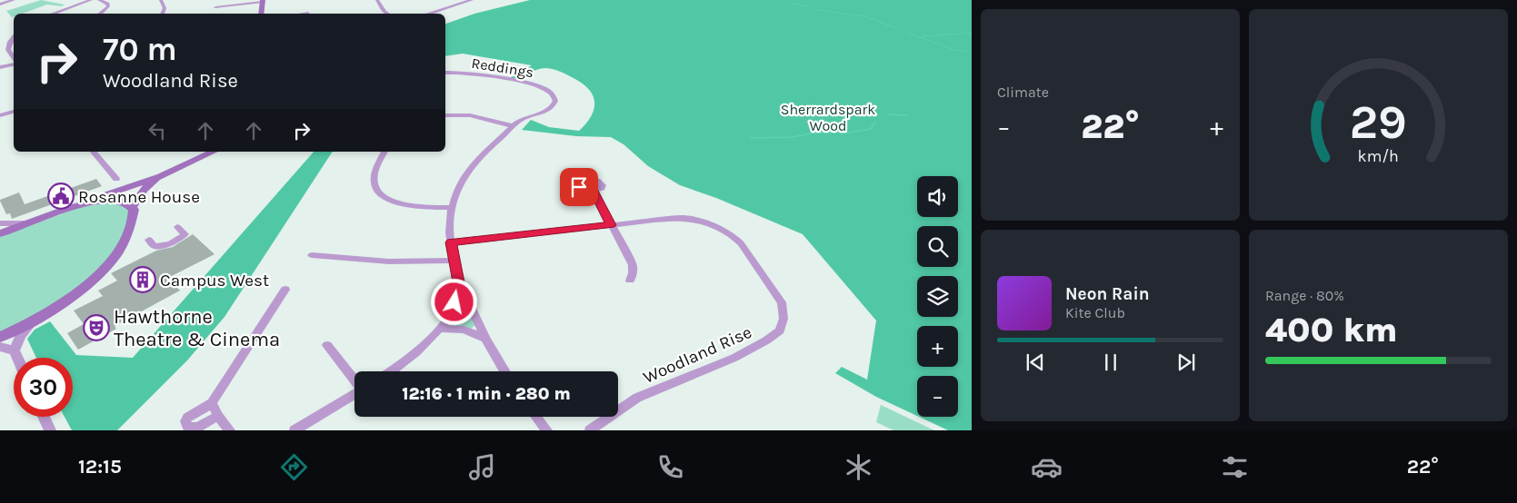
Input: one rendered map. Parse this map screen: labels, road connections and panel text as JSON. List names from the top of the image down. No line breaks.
{"streets":{"street":["Reddings","Woodland Rise"]},"parks":["Sherrardspark Wood"],"places":{"public building":["Rosanne House"],"building":["Campus West"],"theatre":["Hawthorne Theatre & Cinema"]},"page":{"tile":["Climate",["Range · 80%","400 km"]],"turn":["70 m","Woodland Rise"],"heat":["−","22°","+"],"map_buttons":["+","−"],"song":["Neon Rain","Kite Club"],"limit":"30","trip":"12:16 · 1 min · 280 m","tabs":["12:15","22°"],"gauge":["29","km/h"]}}
